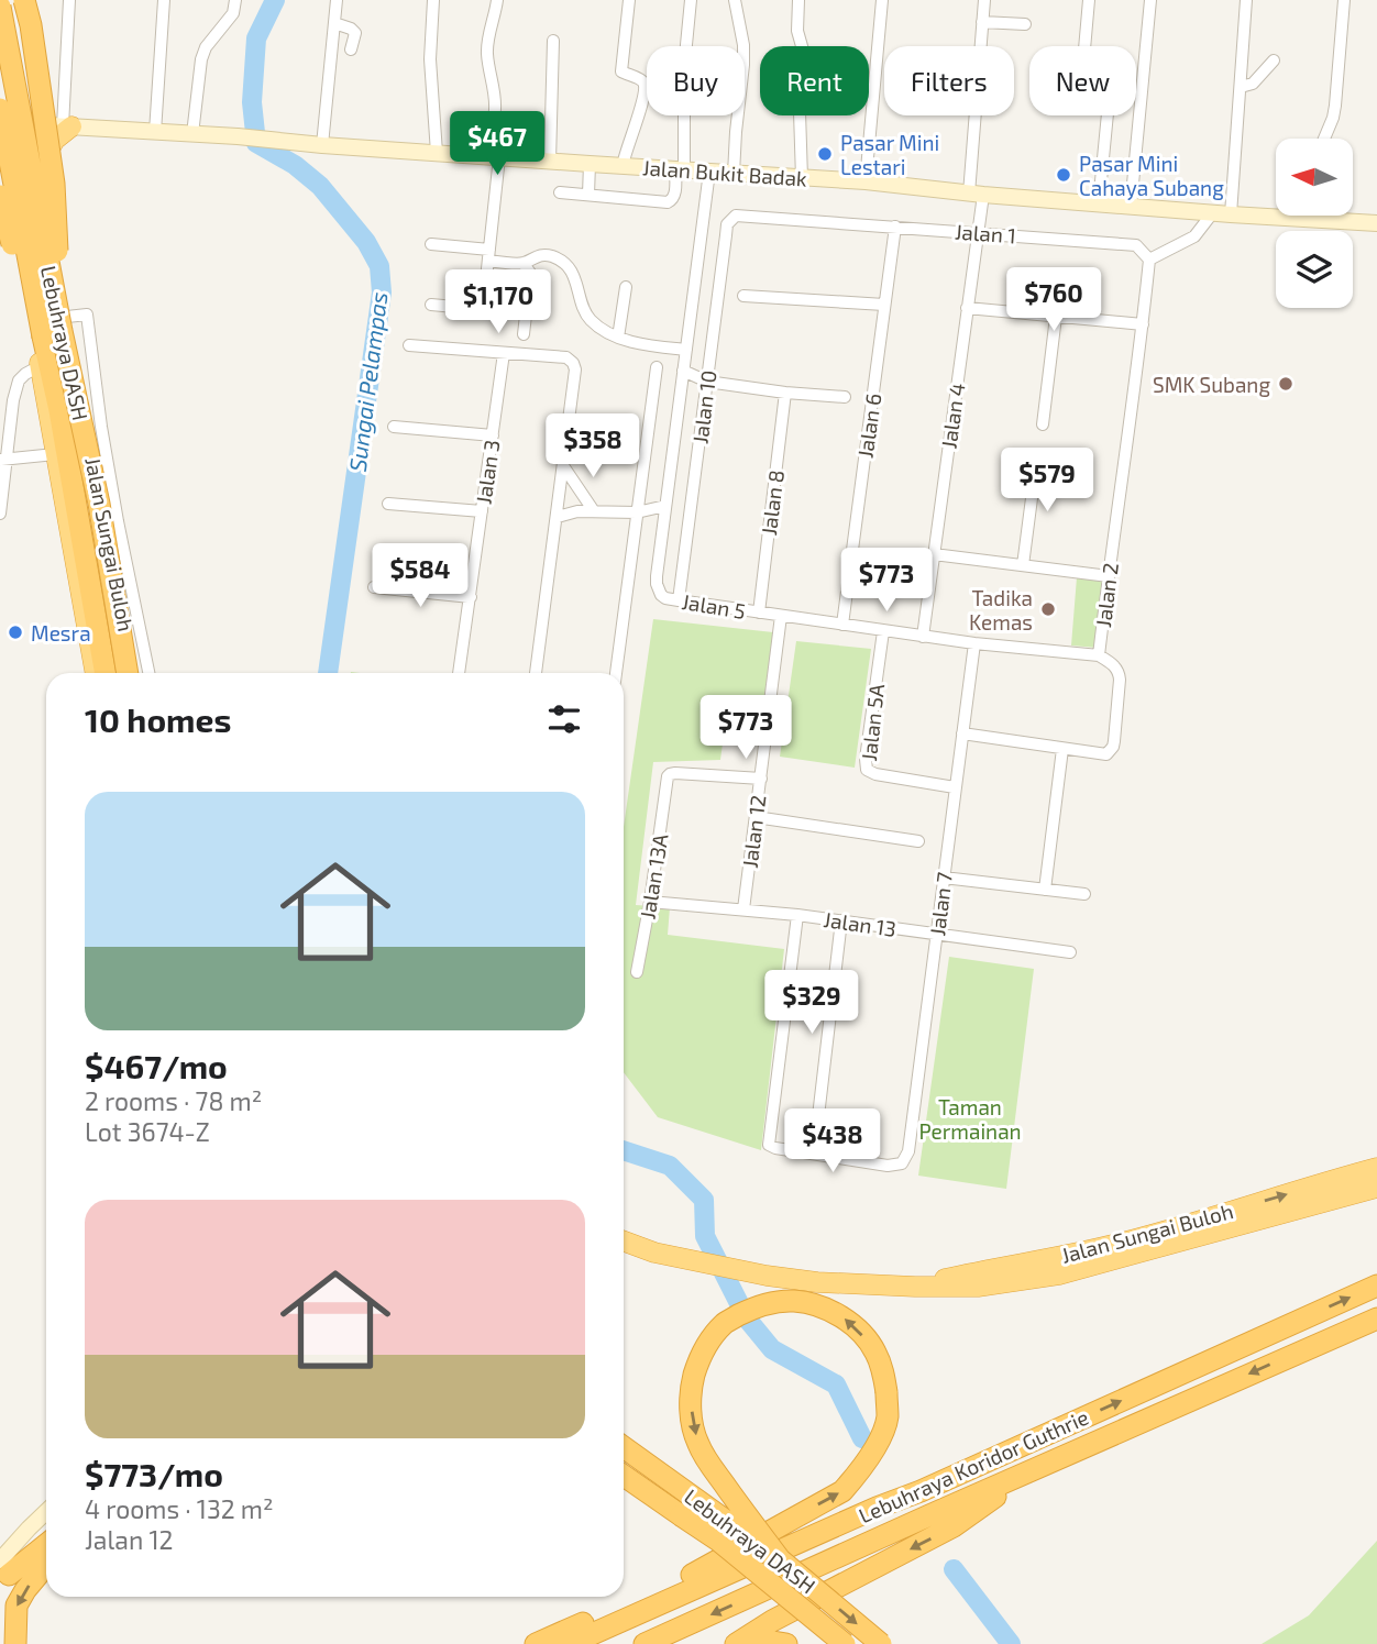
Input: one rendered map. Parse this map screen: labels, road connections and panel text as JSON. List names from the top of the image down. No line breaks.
{"streets":{"highway":["Lebuhraya DASH","Jalan Sungai Buloh","Lebuhraya Koridor Guthrie"],"main road":["Jalan Bukit Badak"],"street":["Jalan 1","Jalan 10","Jalan 4","Jalan 6","Jalan 3","Jalan 8","Jalan 2","Jalan 5","Jalan 5A","Jalan 12","Jalan 13A","Jalan 7","Jalan 13"]},"crossings":[["Jalan Bukit Badak","Jalan 4"],["Jalan Bukit Badak","Jalan Sungai Buloh"],["Jalan Bukit Badak","Jalan 5"],["Jalan 1","Jalan 10"],["Jalan 1","Jalan 4"],["Jalan 1","Jalan 6"],["Jalan 1","Jalan 2"],["Lebuhraya DASH","Jalan Sungai Buloh"],["Jalan 10","Jalan 5"],["Jalan 4","Jalan 5"],["Jalan 6","Jalan 5"],["Jalan 8","Jalan 5"],["Jalan 2","Jalan 5"],["Jalan 5","Jalan 5A"],["Jalan 5","Jalan 12"],["Jalan 5","Jalan 7"],["Jalan 5A","Jalan 7"],["Jalan 12","Jalan 13A"],["Jalan 12","Jalan 13"],["Jalan 13A","Jalan 13"],["Jalan 7","Jalan 13"]],"water":["Sungai Pelampas"],"parks":["Taman Permainan"],"places":["Pasar Mini Lestari","Pasar Mini Cahaya Subang","SMK Subang","Tadika Kemas","Mesra"],"north":"left","page":{"chip":["Buy","Rent","Filters","New"],"price":["$467","$760","$1,170","$358","$579","$584","$773","$773","$329","$438"],"heading":"10 homes","list":[{"name":"$467/mo","note":"2 rooms · 78 m² · Lot 3674-Z"},{"name":"$773/mo","note":"4 rooms · 132 m² · Jalan 12"}]}}
